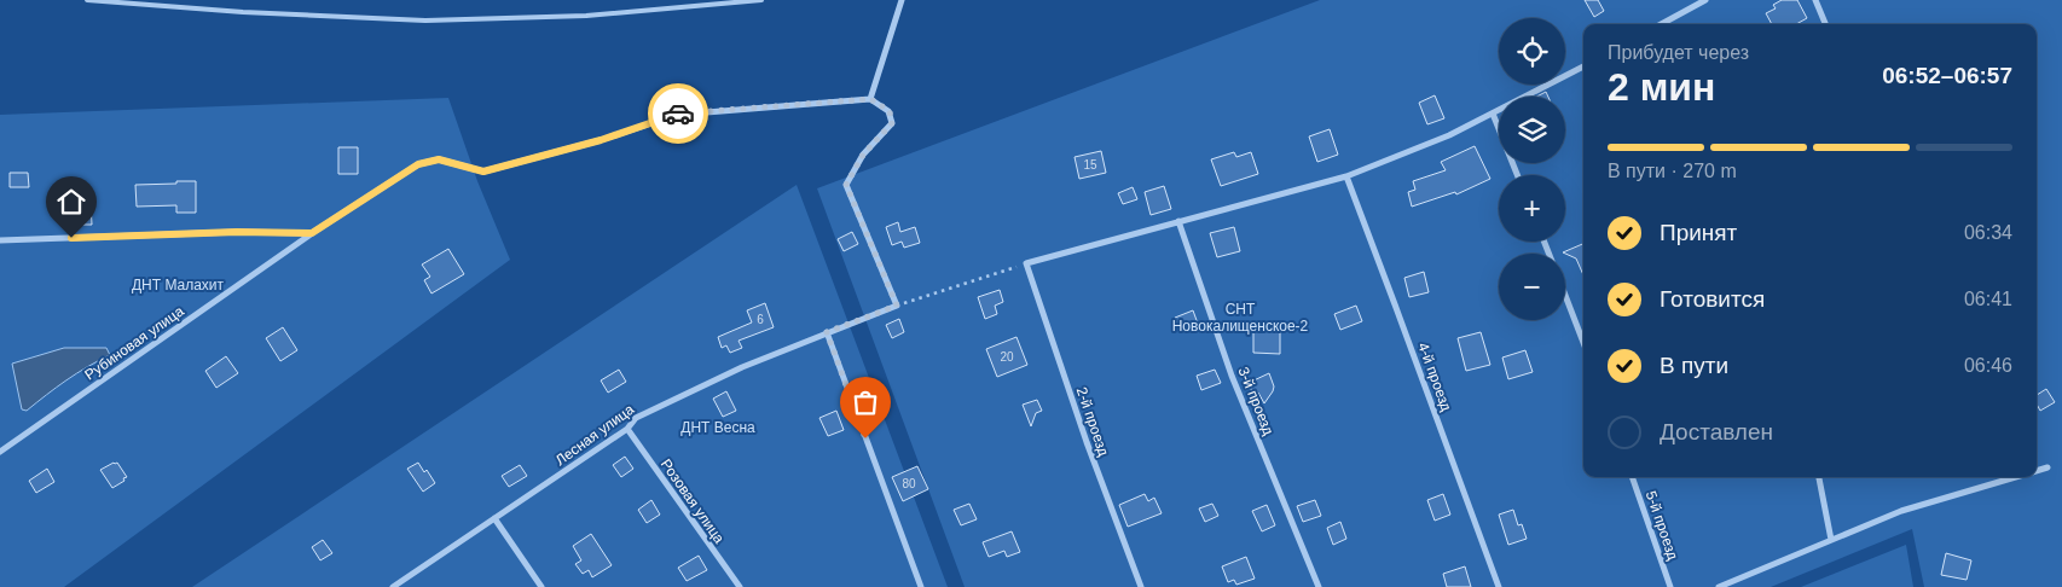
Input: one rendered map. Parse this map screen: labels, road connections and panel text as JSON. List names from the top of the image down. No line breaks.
{"streets":{"street":["Рубиновая улица","4-й проезд","3-й проезд","2-й проезд","Лесная улица","Розовая улица","5-й проезд"]},"crossings":[["Лесная улица","Розовая улица"]],"parks":["ДНТ Малахит","СНТ Новокалищенское-2","ДНТ Весна"],"house_numbers":["15","6","20","80"],"page":{"map_buttons":["+","−"],"heading":["2 мин","Прибудет через","06:52–06:57"],"bar":"В пути · 270 m","list":[["Принят","06:34"],["Готовится","06:41"],["В пути","06:46"],"Доставлен"]}}
